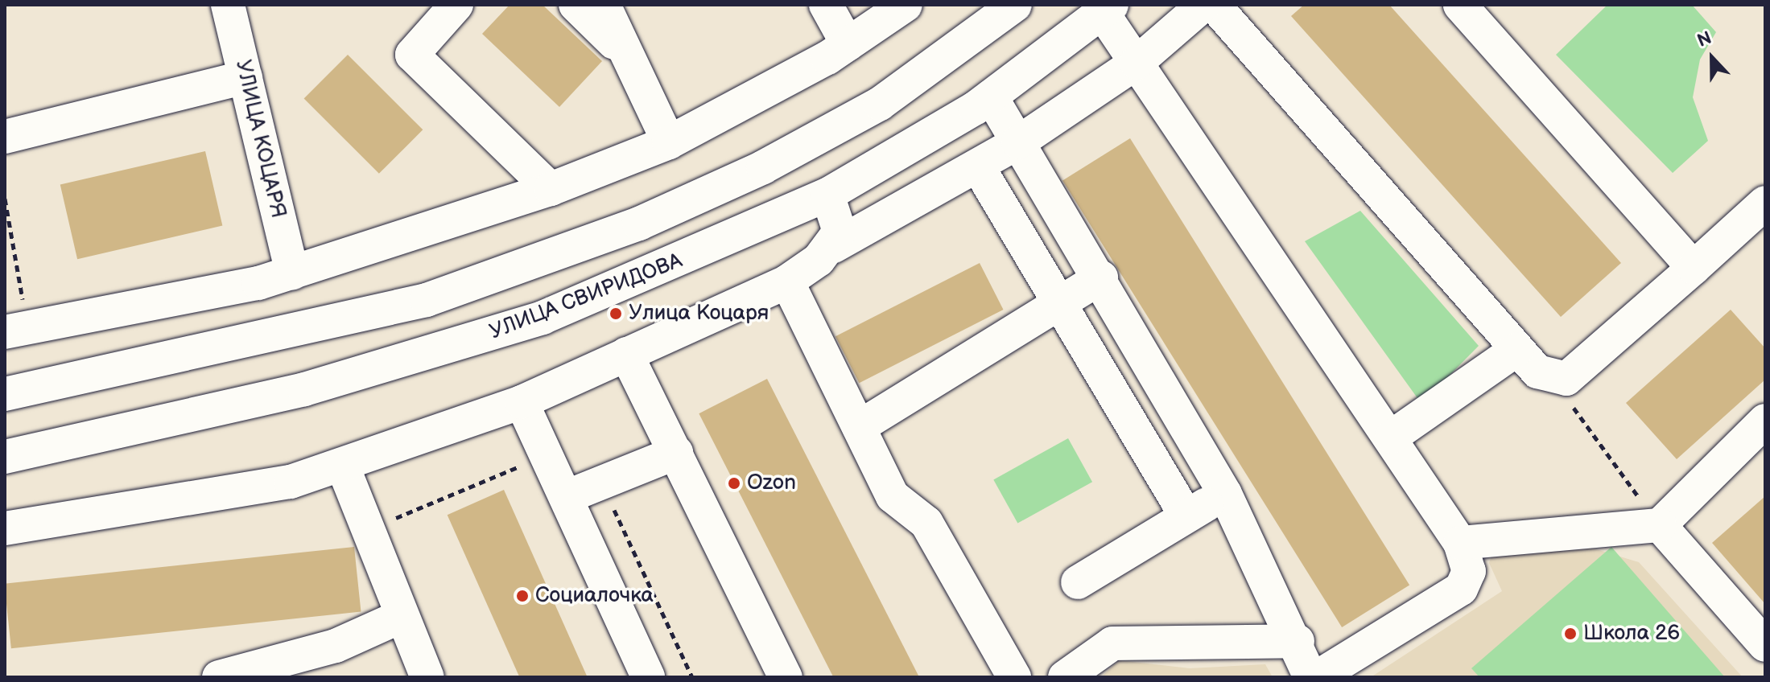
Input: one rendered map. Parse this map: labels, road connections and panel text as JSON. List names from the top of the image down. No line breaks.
{"streets":{"street":["УЛИЦА КОЦАРЯ","УЛИЦА СВИРИДОВА"]},"places":["Улица Коцаря","Ozon","Социалочка","Школа 26"],"north":"top"}
